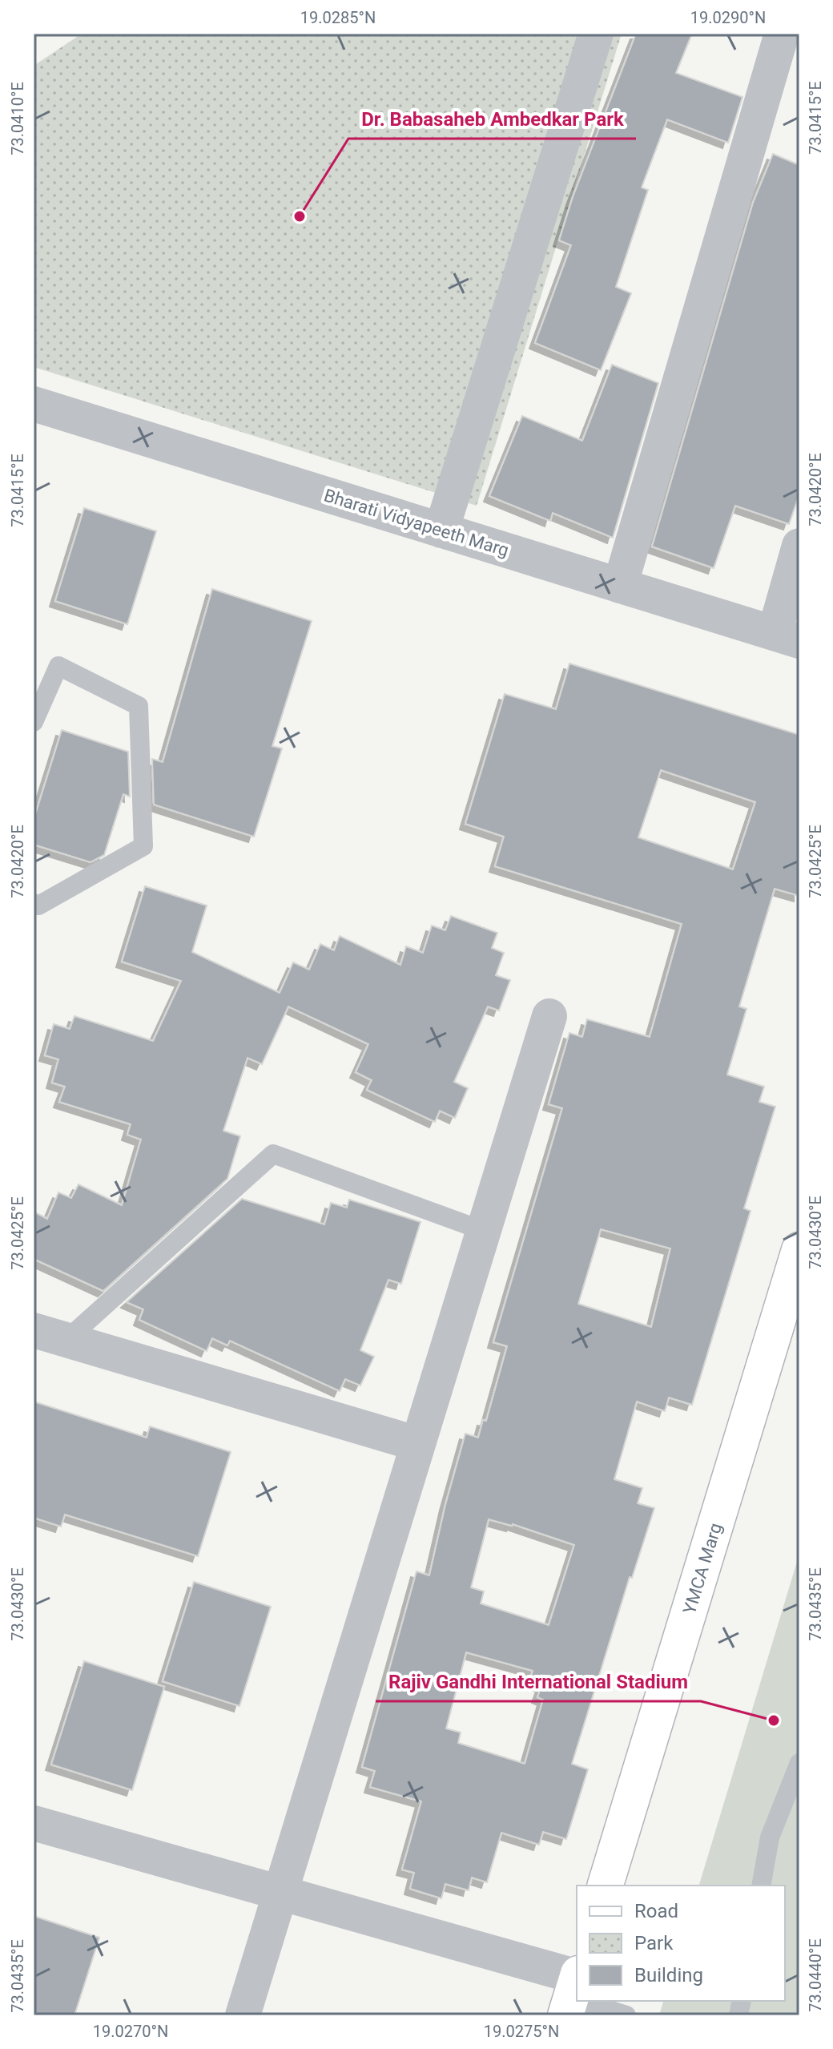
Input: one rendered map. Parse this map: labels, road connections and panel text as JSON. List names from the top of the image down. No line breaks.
{"streets":{"main road":["YMCA Marg"],"street":["Bharati Vidyapeeth Marg"]},"places":["Dr. Babasaheb Ambedkar Park","Rajiv Gandhi International Stadium"],"legend":["Road","Park","Building"],"coordinates":["19.0285°N","19.0290°N","73.0415°E","73.0410°E","73.0420°E","73.0425°E","73.0430°E","73.0435°E","73.0440°E","19.0270°N","19.0275°N"]}
